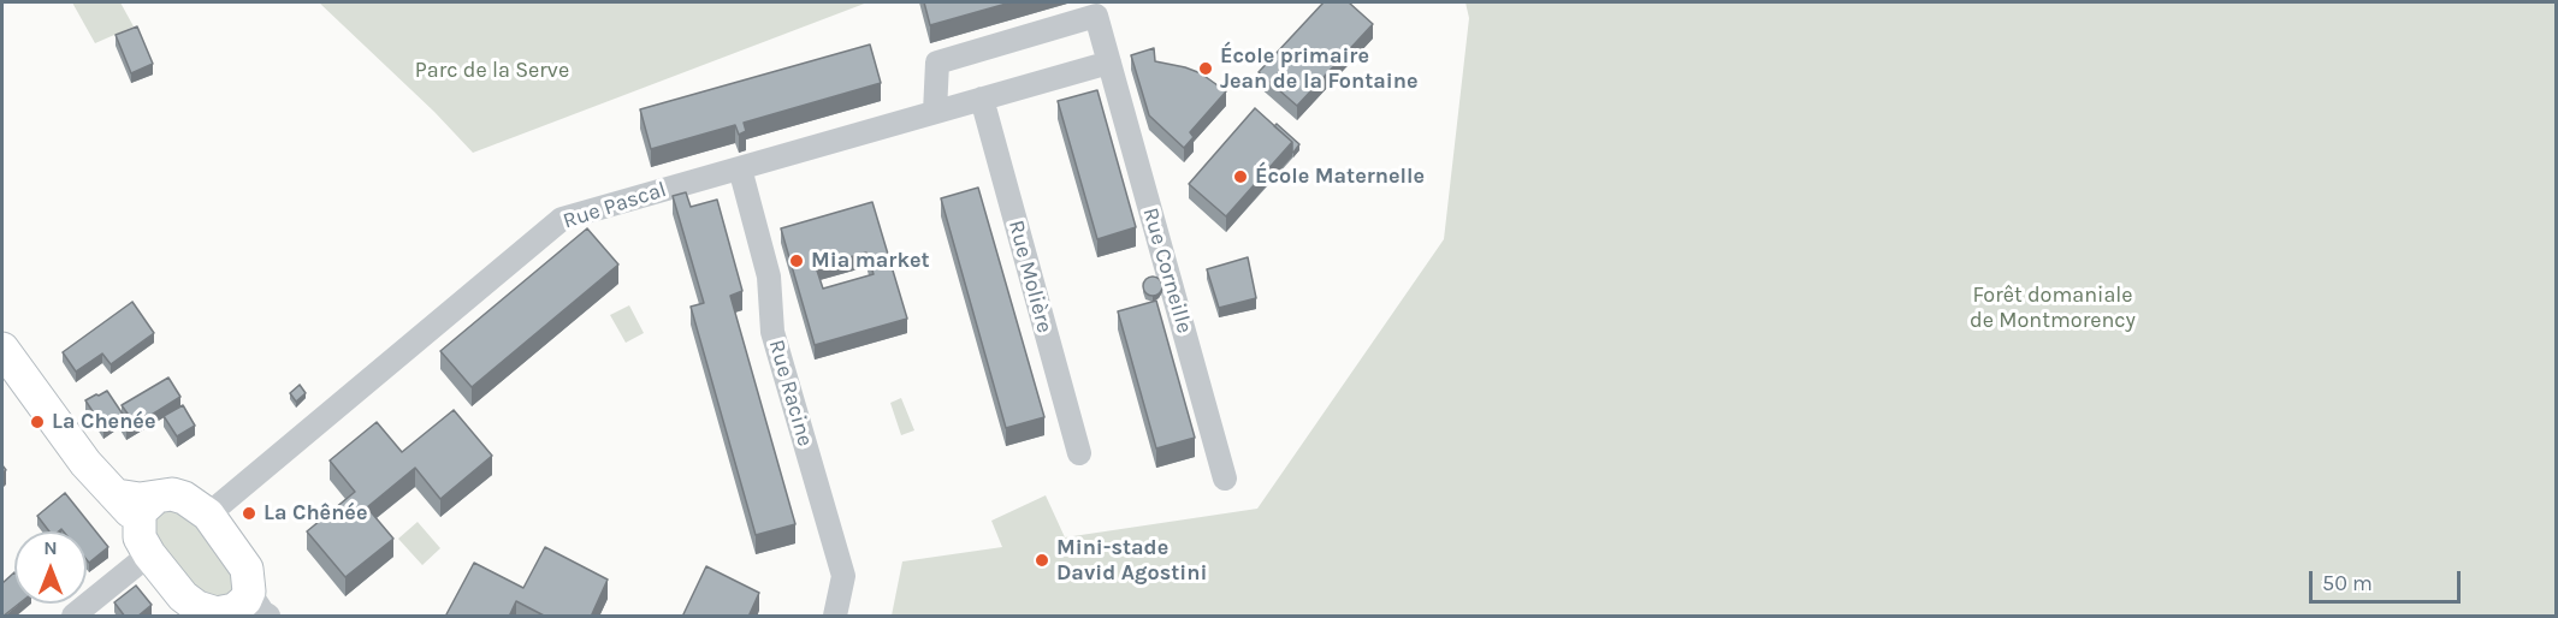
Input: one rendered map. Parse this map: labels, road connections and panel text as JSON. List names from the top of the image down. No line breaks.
{"streets":{"street":["Rue Pascal","Rue Corneille","Rue Molière","Rue Racine"]},"crossings":[["Rue Pascal","Rue Corneille"],["Rue Pascal","Rue Molière"],["Rue Pascal","Rue Racine"]],"parks":["Parc de la Serve","Forêt domaniale de Montmorency"],"places":["École primaire Jean de la Fontaine","École Maternelle","Mia market","La Chenée","La Chênée","Mini-stade David Agostini"],"scale_bar":"50 m","north":"top"}
